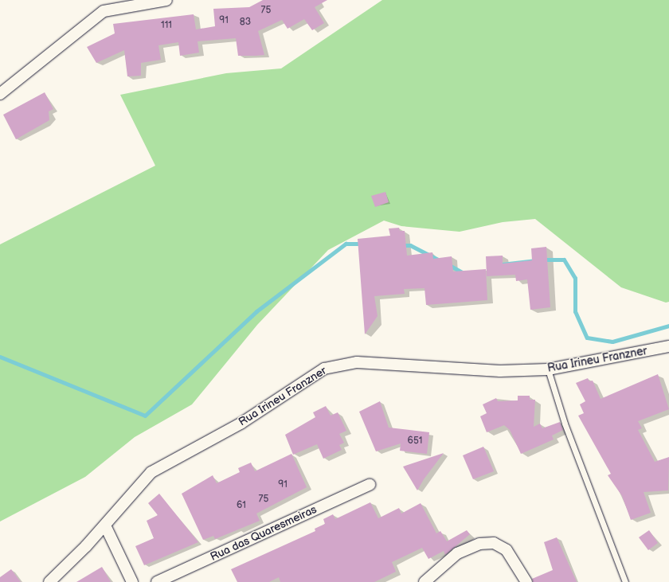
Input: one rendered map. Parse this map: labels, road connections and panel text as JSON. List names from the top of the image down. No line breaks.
{"streets":{"street":["Rua Irineu Franzner","Rua das Quaresmeiras"]},"house_numbers":["75","91","83","111","651","91","75","61"]}
